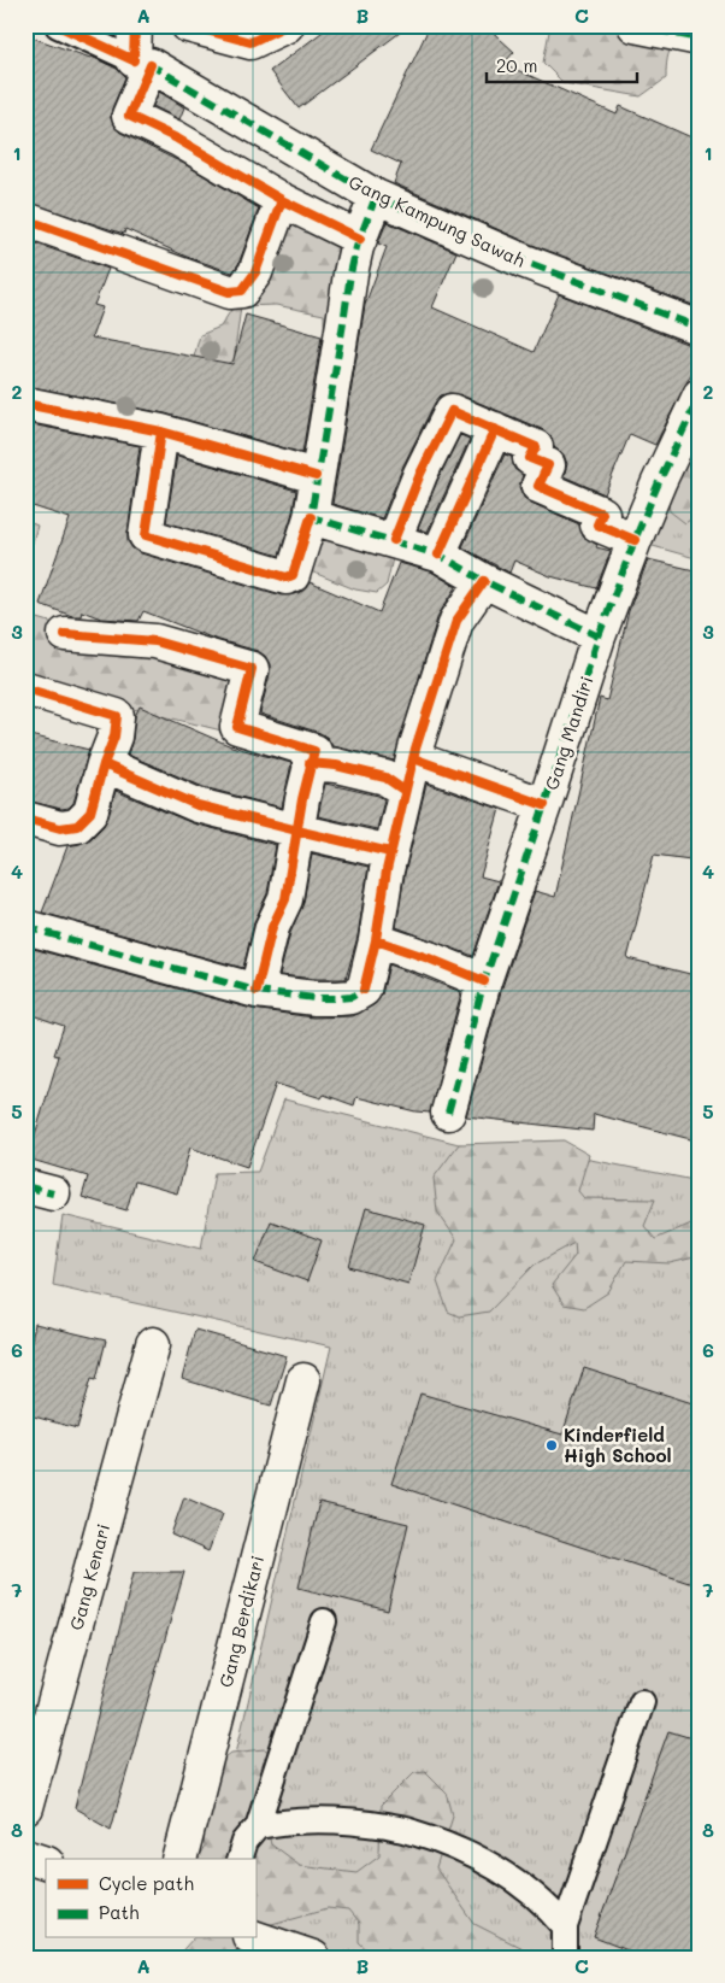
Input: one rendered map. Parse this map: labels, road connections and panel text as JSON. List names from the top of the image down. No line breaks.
{"streets":{"street":["Gang Kampung Sawah","Gang Mandiri","Gang Kenari","Gang Berdikari"]},"places":["Kinderfield High School"],"legend":["Cycle path","Path"],"scale_bar":"20 m","grid":{"columns":["A","B","C"],"rows":["1","2","3","4","5","6","7","8"]}}
